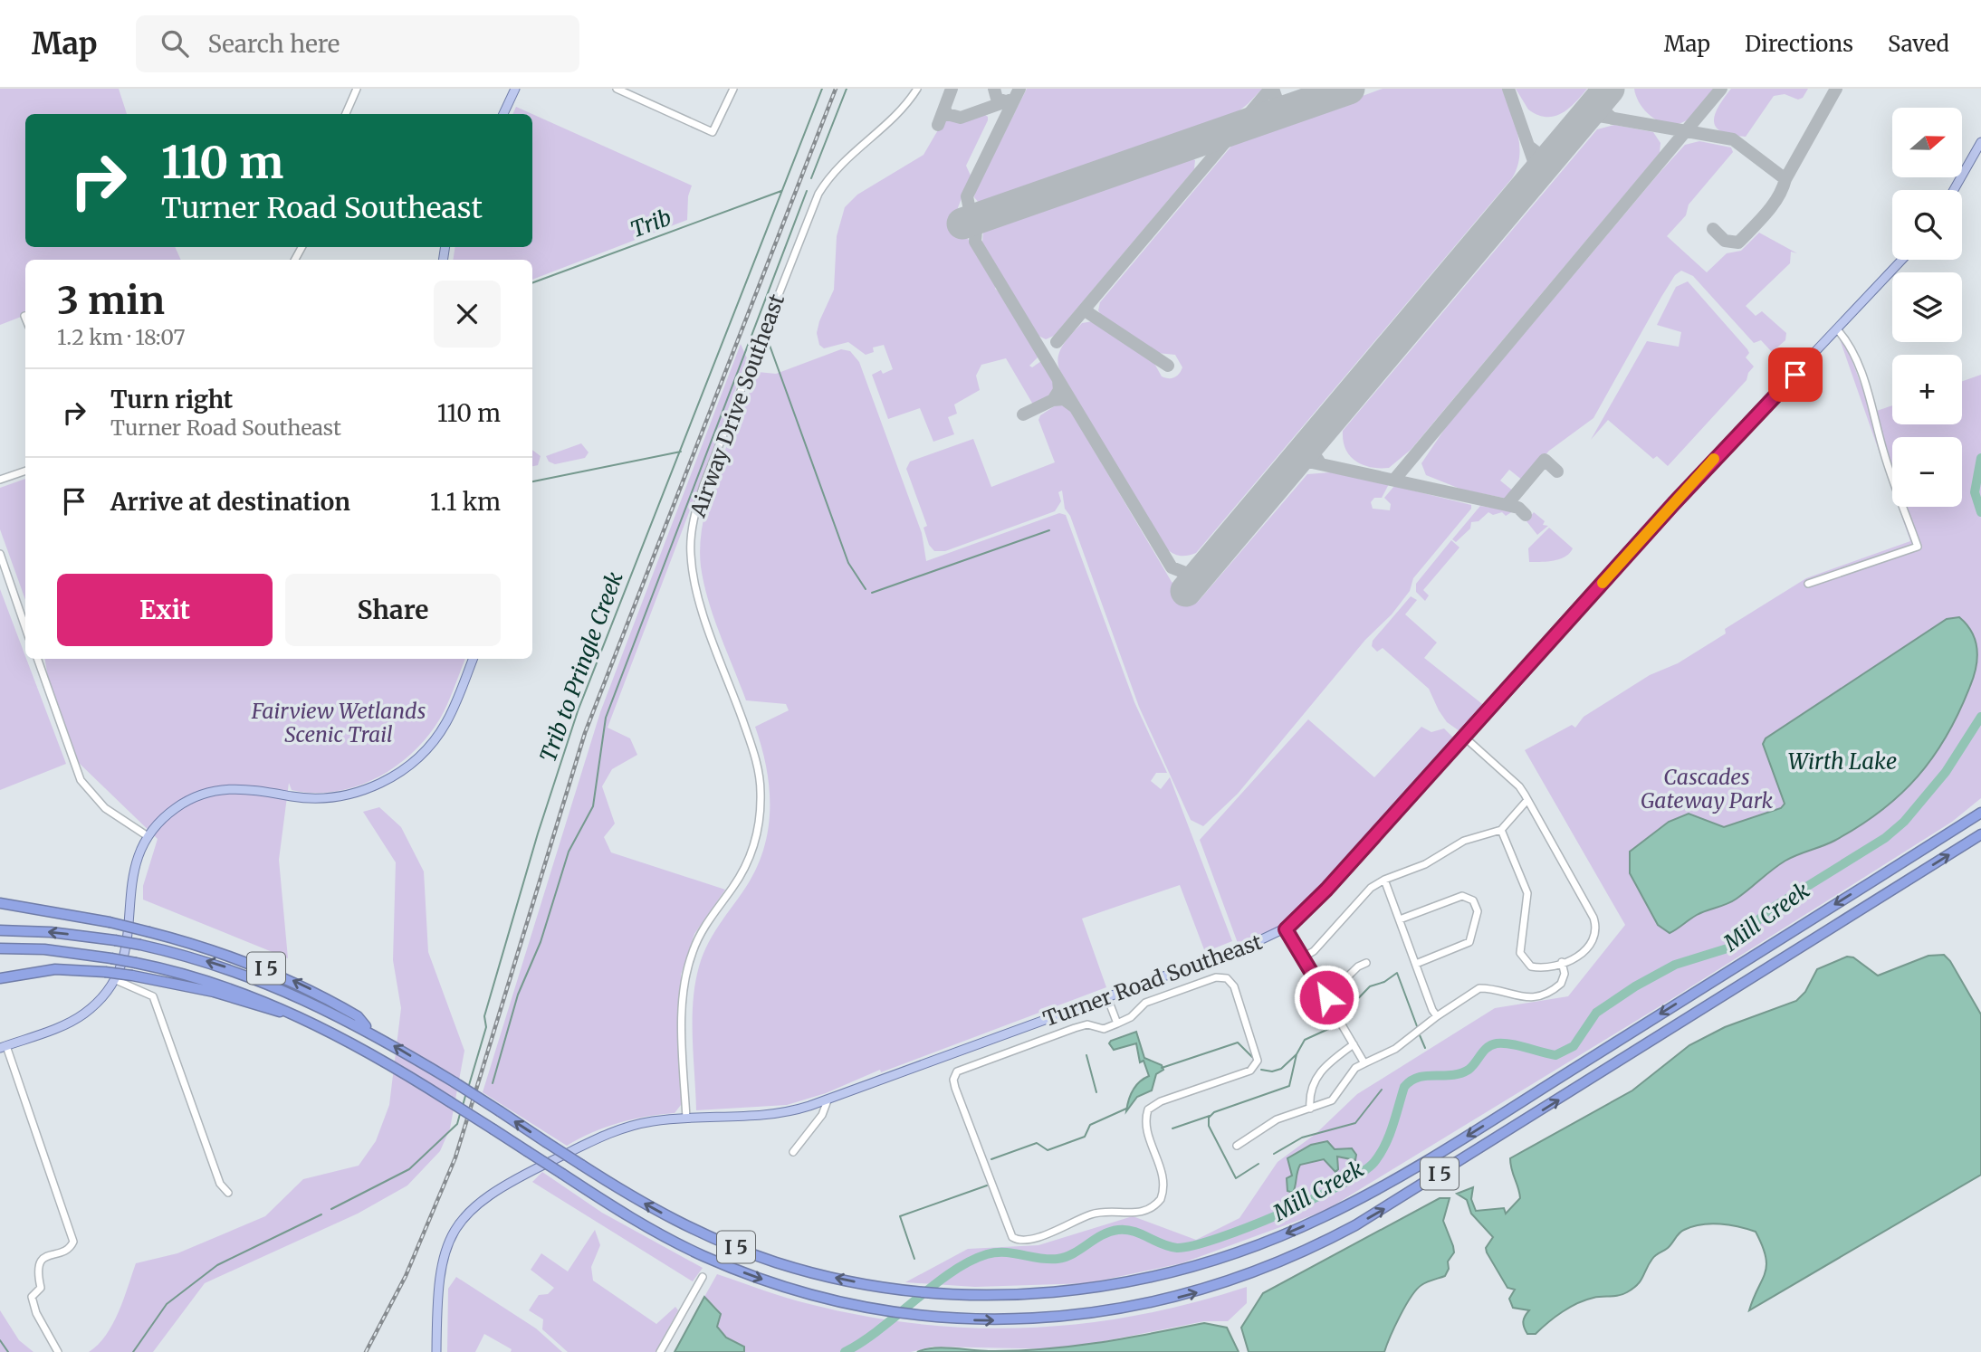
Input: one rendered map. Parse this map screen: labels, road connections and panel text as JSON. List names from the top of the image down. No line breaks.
{"streets":{"highway":["I 5"],"main road":["Turner Road Southeast"],"street":["Airway Drive Southeast"]},"crossings":[["Airway Drive Southeast","Turner Road Southeast"]],"water":["Trib","Trib to Pringle Creek","Wirth Lake","Mill Creek"],"parks":["Fairview Wetlands Scenic Trail","Cascades Gateway Park"],"north":"right","page":{"header":"Map","search":"Search here","nav":["Map","Directions","Saved"],"map_buttons":["+","−"],"turn":["110 m","Turner Road Southeast"],"heading":["3 min","1.2 km · 18:07"],"list":[{"name":"Turn right","note":"Turner Road Southeast","value":"110 m"},{"name":"Arrive at destination","value":"1.1 km"}],"buttons":["Exit","Share"]}}
